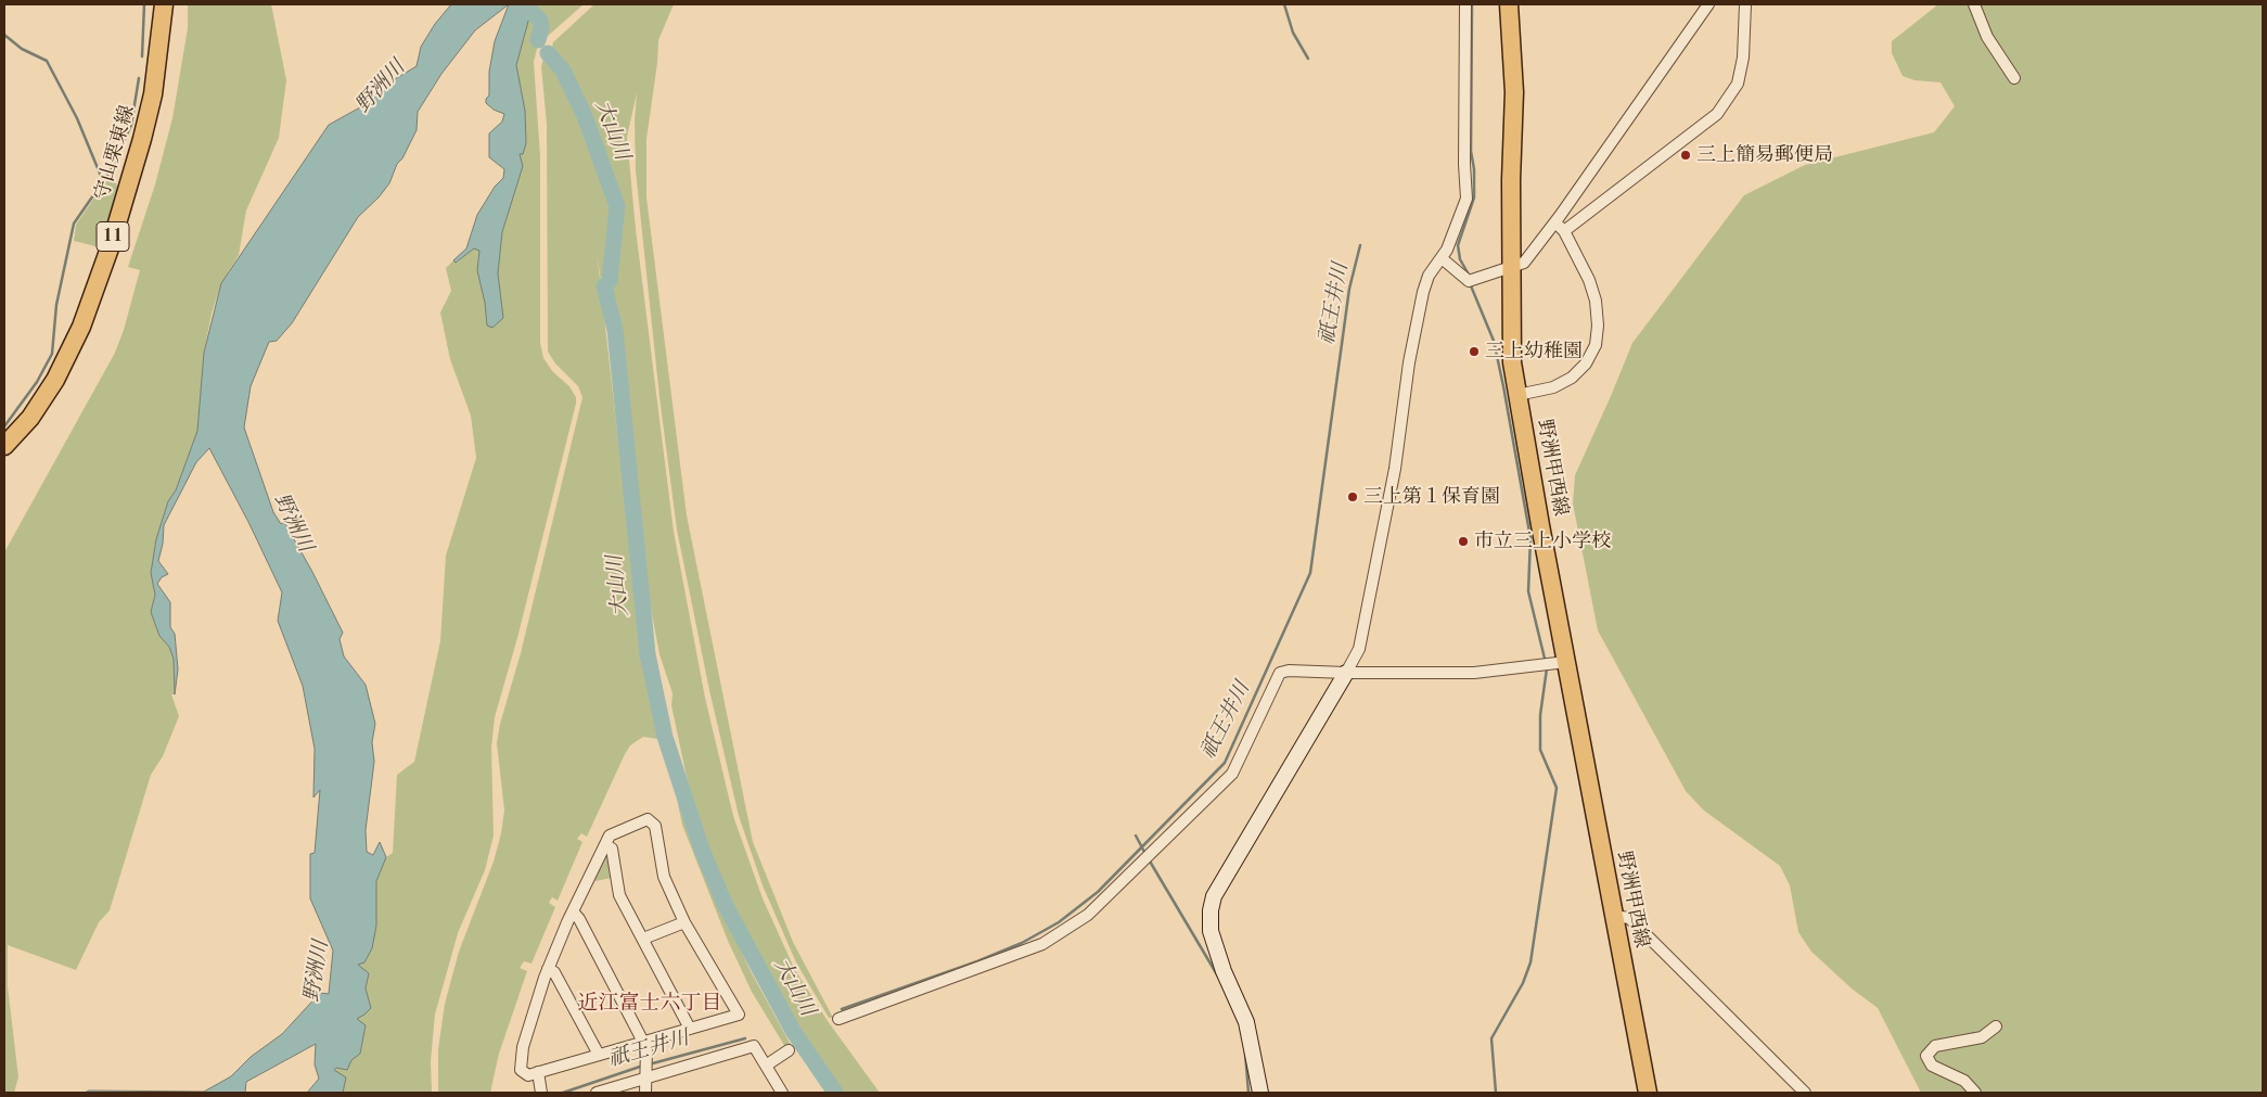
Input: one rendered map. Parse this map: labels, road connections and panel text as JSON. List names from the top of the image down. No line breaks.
{"streets":{"main road":["守山栗東線","11","野洲甲西線"]},"districts":["近江富士六丁目"],"water":["野洲川","大山川","祇王井川"],"places":["三上簡易郵便局","三上幼稚園","三上第１保育園","市立三上小学校"]}
